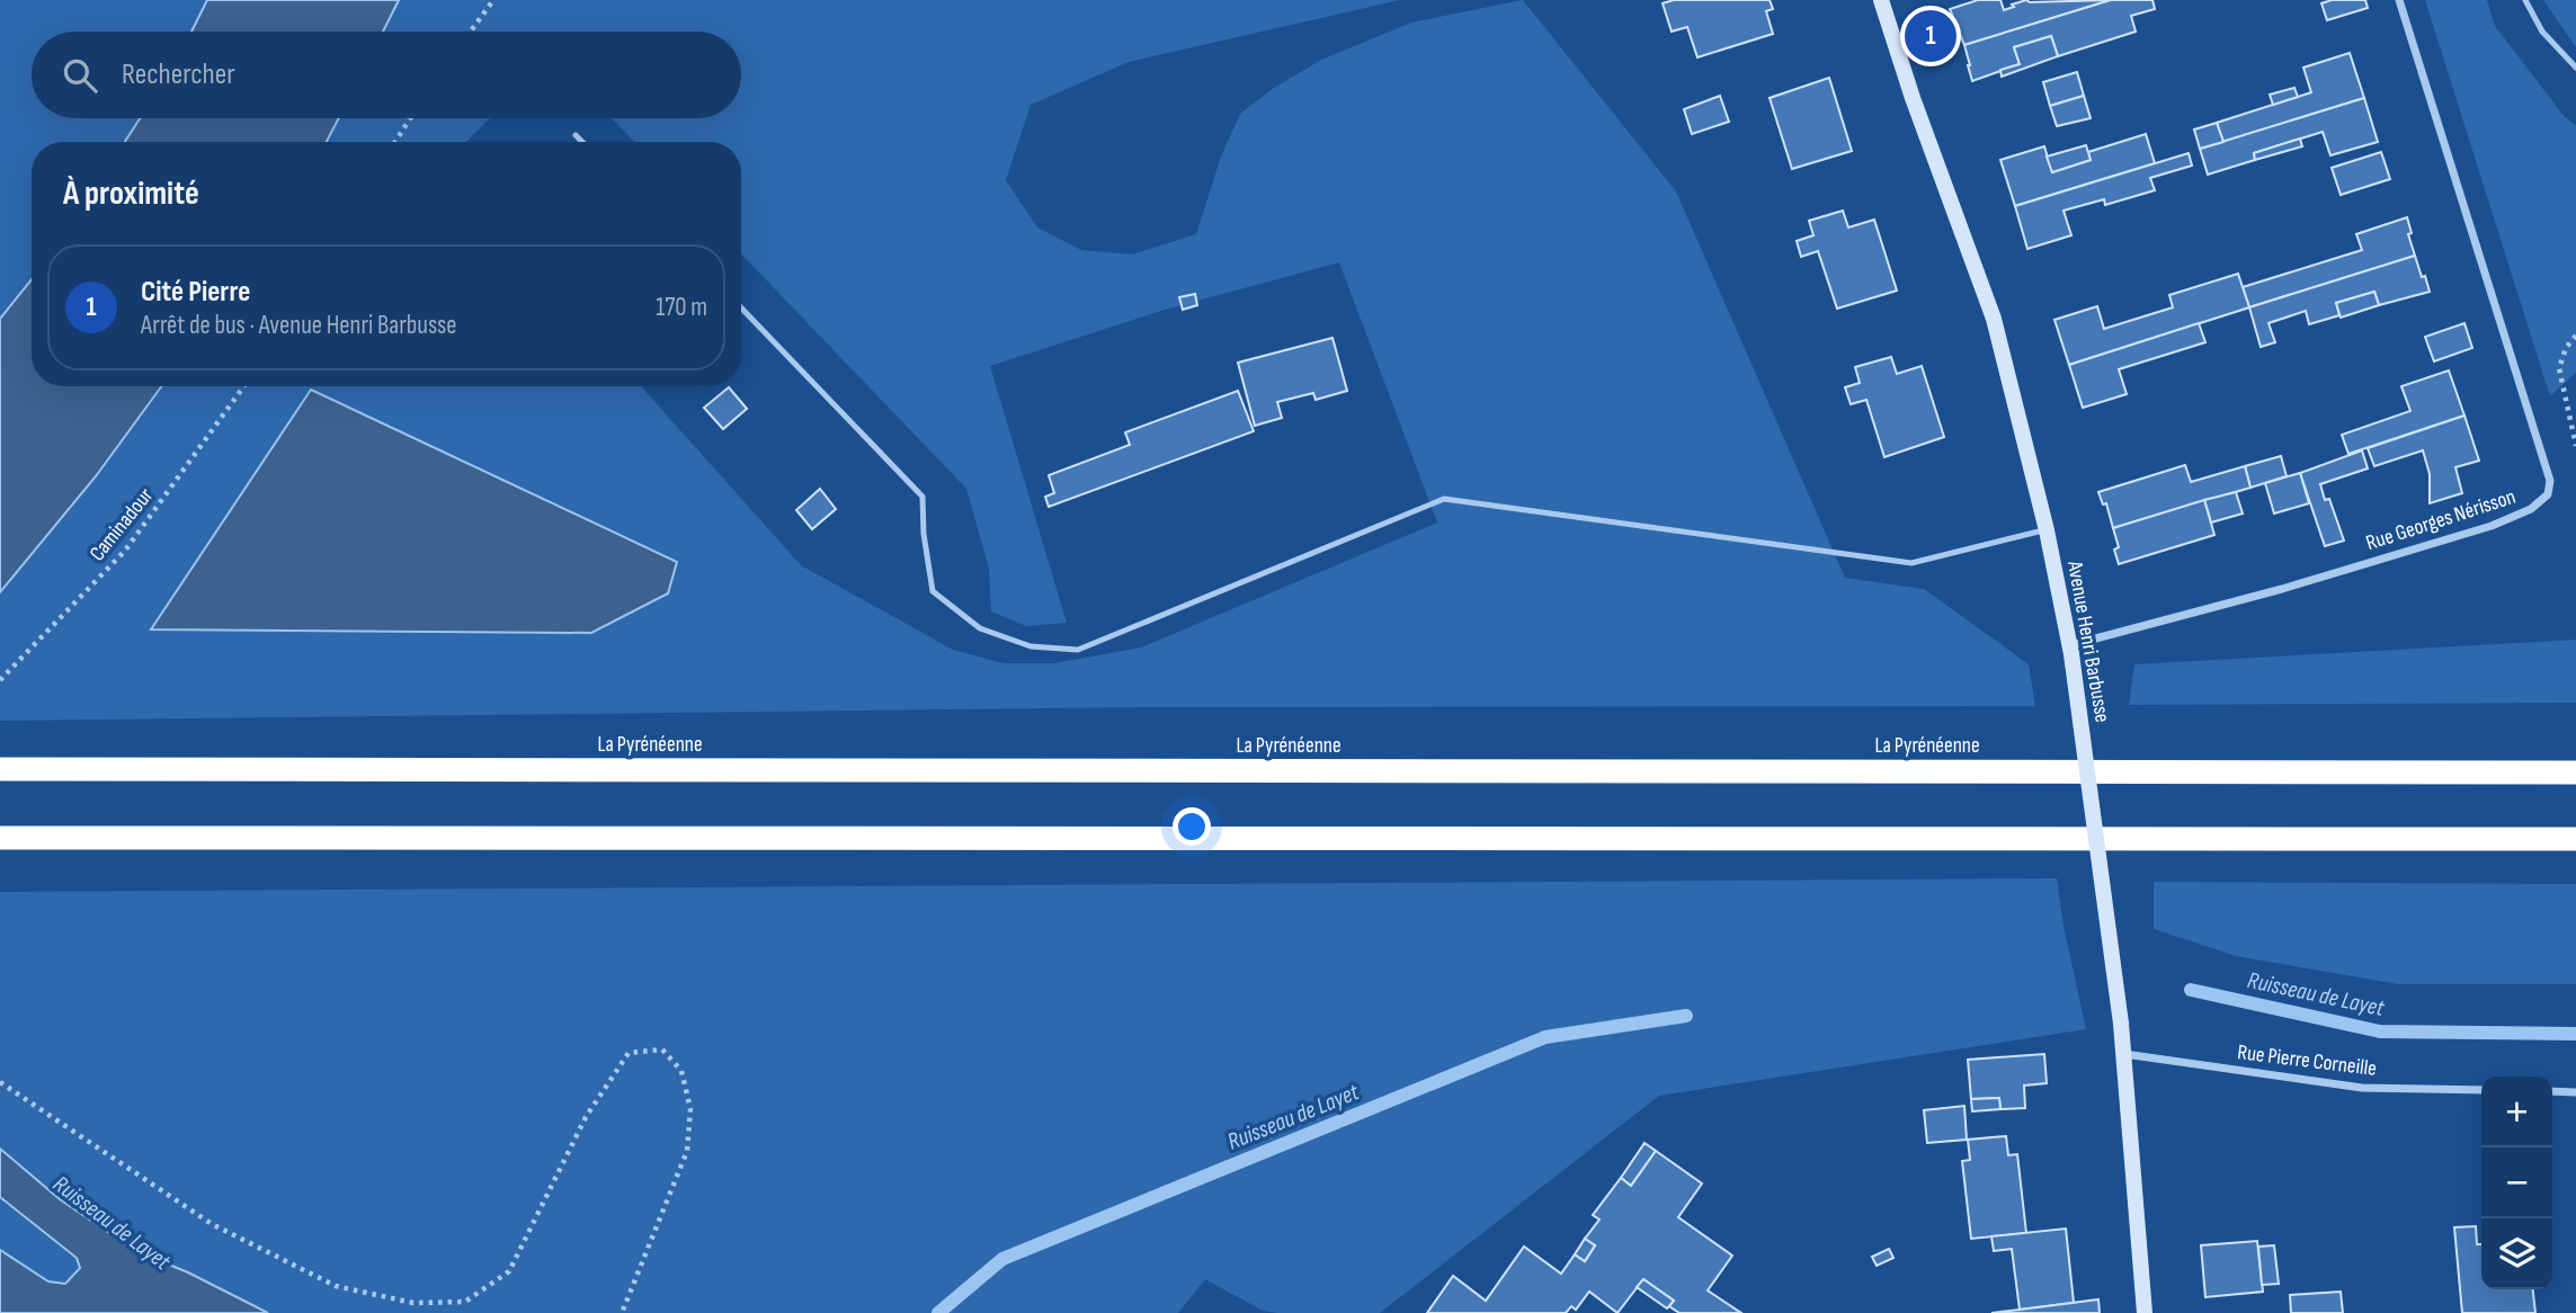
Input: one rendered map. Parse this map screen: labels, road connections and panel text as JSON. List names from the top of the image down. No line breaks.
{"streets":{"highway":["La Pyrénéenne"],"main road":["Avenue Henri Barbusse"],"street":["Rue Georges Nérisson","Rue Pierre Corneille"],"path":["Caminadour"]},"crossings":[["Rue Georges Nérisson","Avenue Henri Barbusse"],["Avenue Henri Barbusse","Rue Pierre Corneille"]],"water":["Ruisseau de Layet"],"page":{"pins":"1","search":"Rechercher","heading":"À proximité","list":[{"mark":"1","name":"Cité Pierre","note":"Arrêt de bus · Avenue Henri Barbusse","value":"170 m"}],"map_buttons":["+","−"]}}
